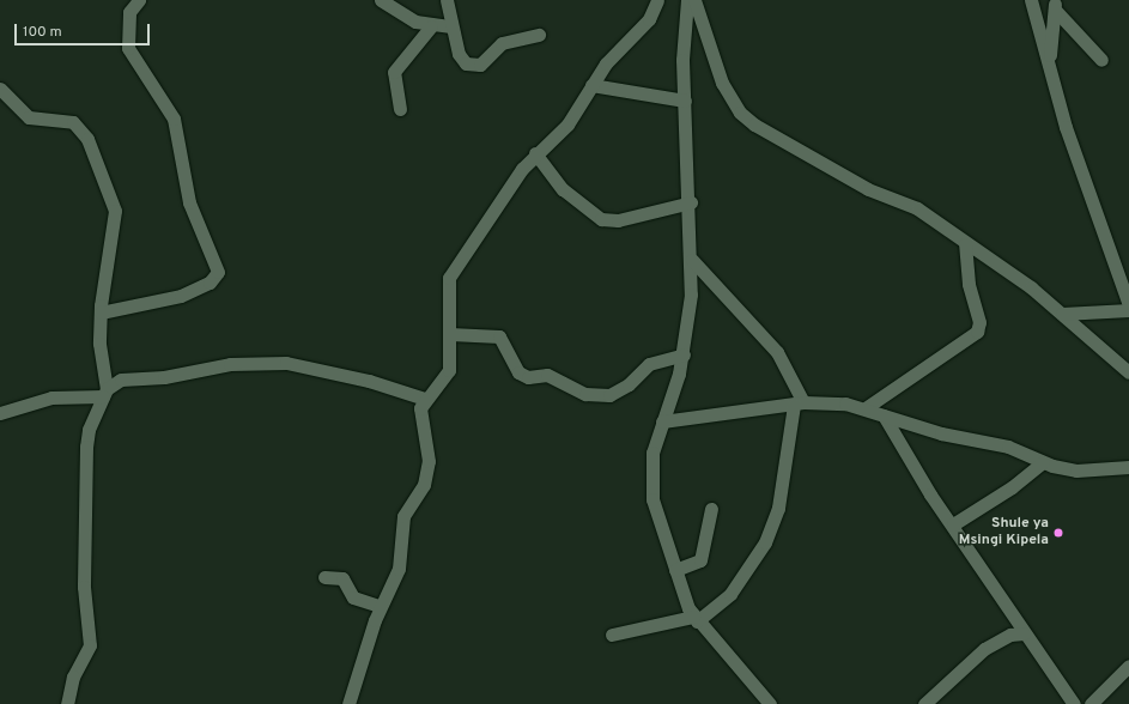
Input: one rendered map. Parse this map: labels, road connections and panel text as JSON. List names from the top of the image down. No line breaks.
{"places":["Shule ya Msingi Kipela"],"scale_bar":"100 m"}
